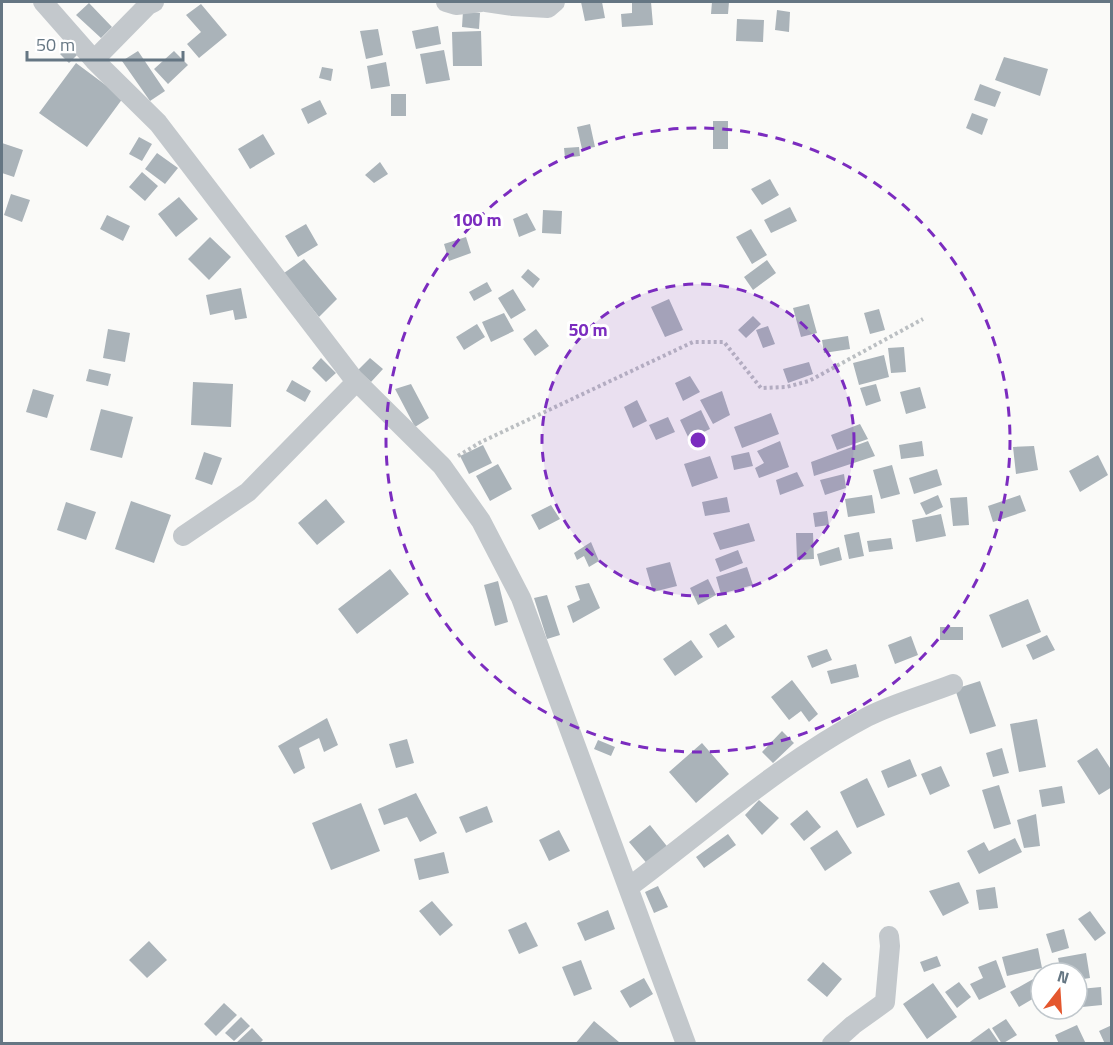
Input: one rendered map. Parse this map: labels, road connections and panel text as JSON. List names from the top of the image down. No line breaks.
{"scale_bar":"50 m","north":"top","rings":["100 m","50 m"]}
